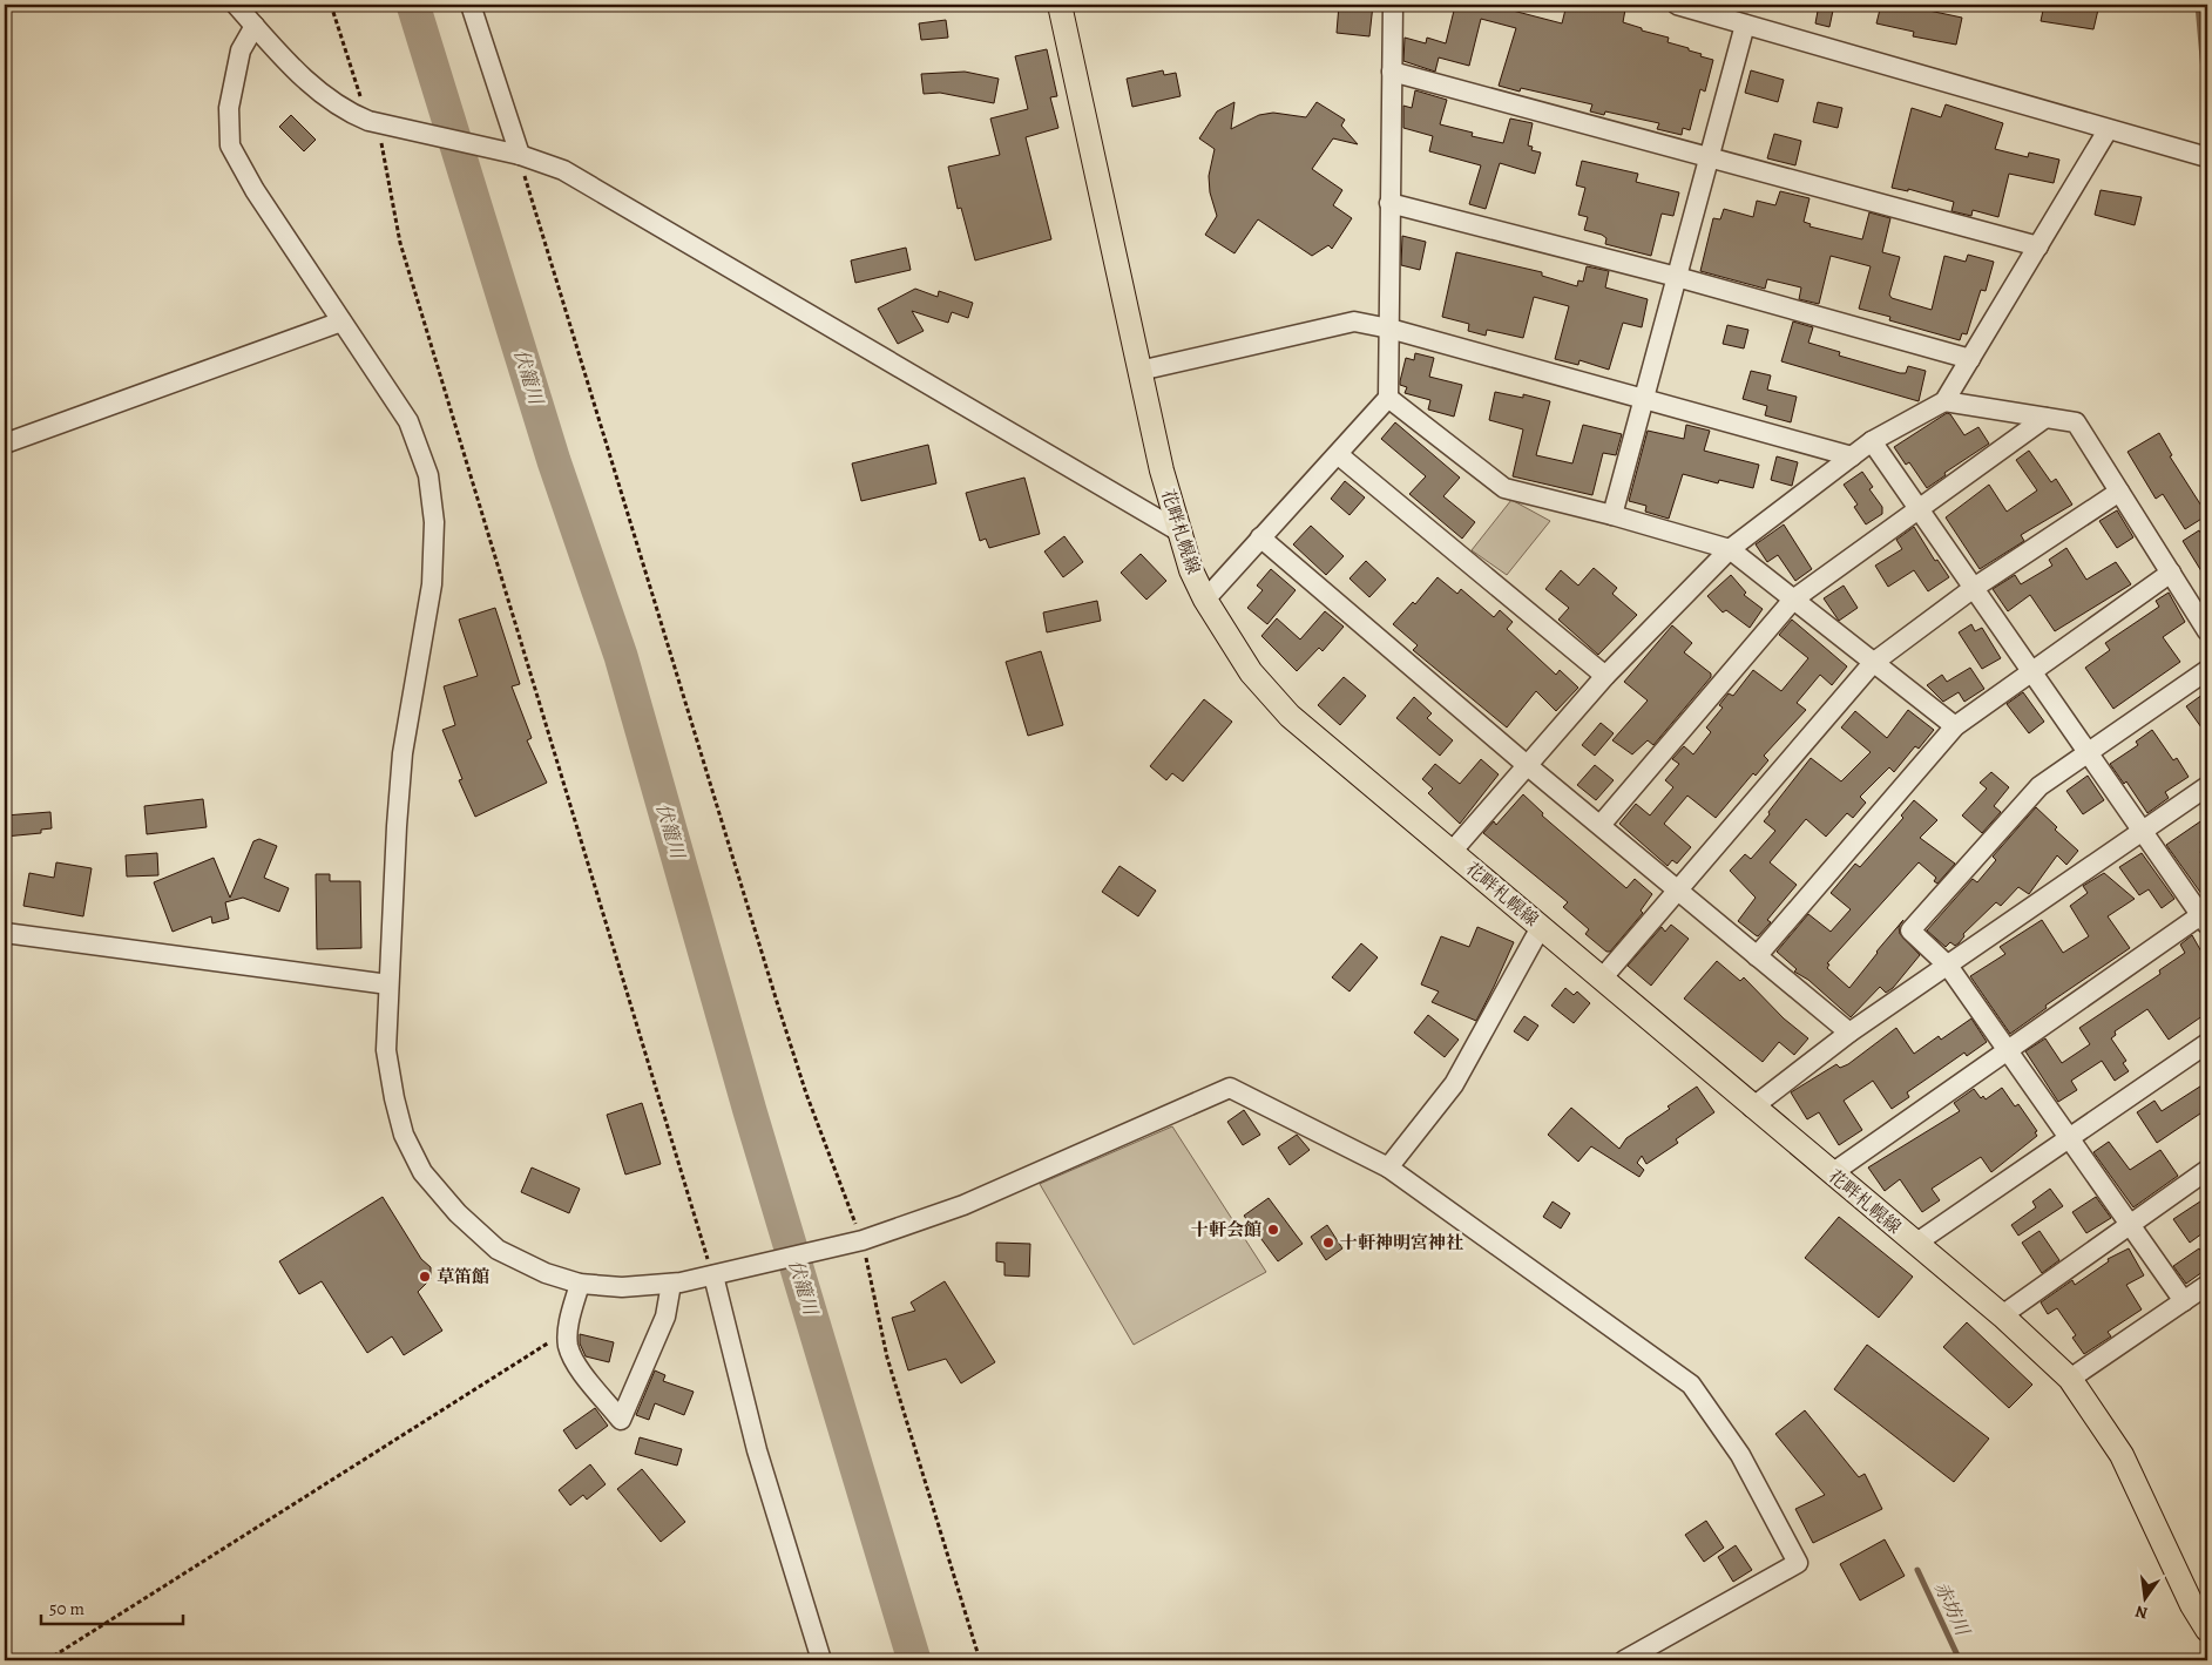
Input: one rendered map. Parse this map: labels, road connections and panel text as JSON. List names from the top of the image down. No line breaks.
{"streets":{"main road":["花畔札幌線"]},"water":["伏籠川","赤坊川"],"places":["十軒会館","十軒神明宮神社","草笛館"],"scale_bar":"50 m","north":"bottom"}
